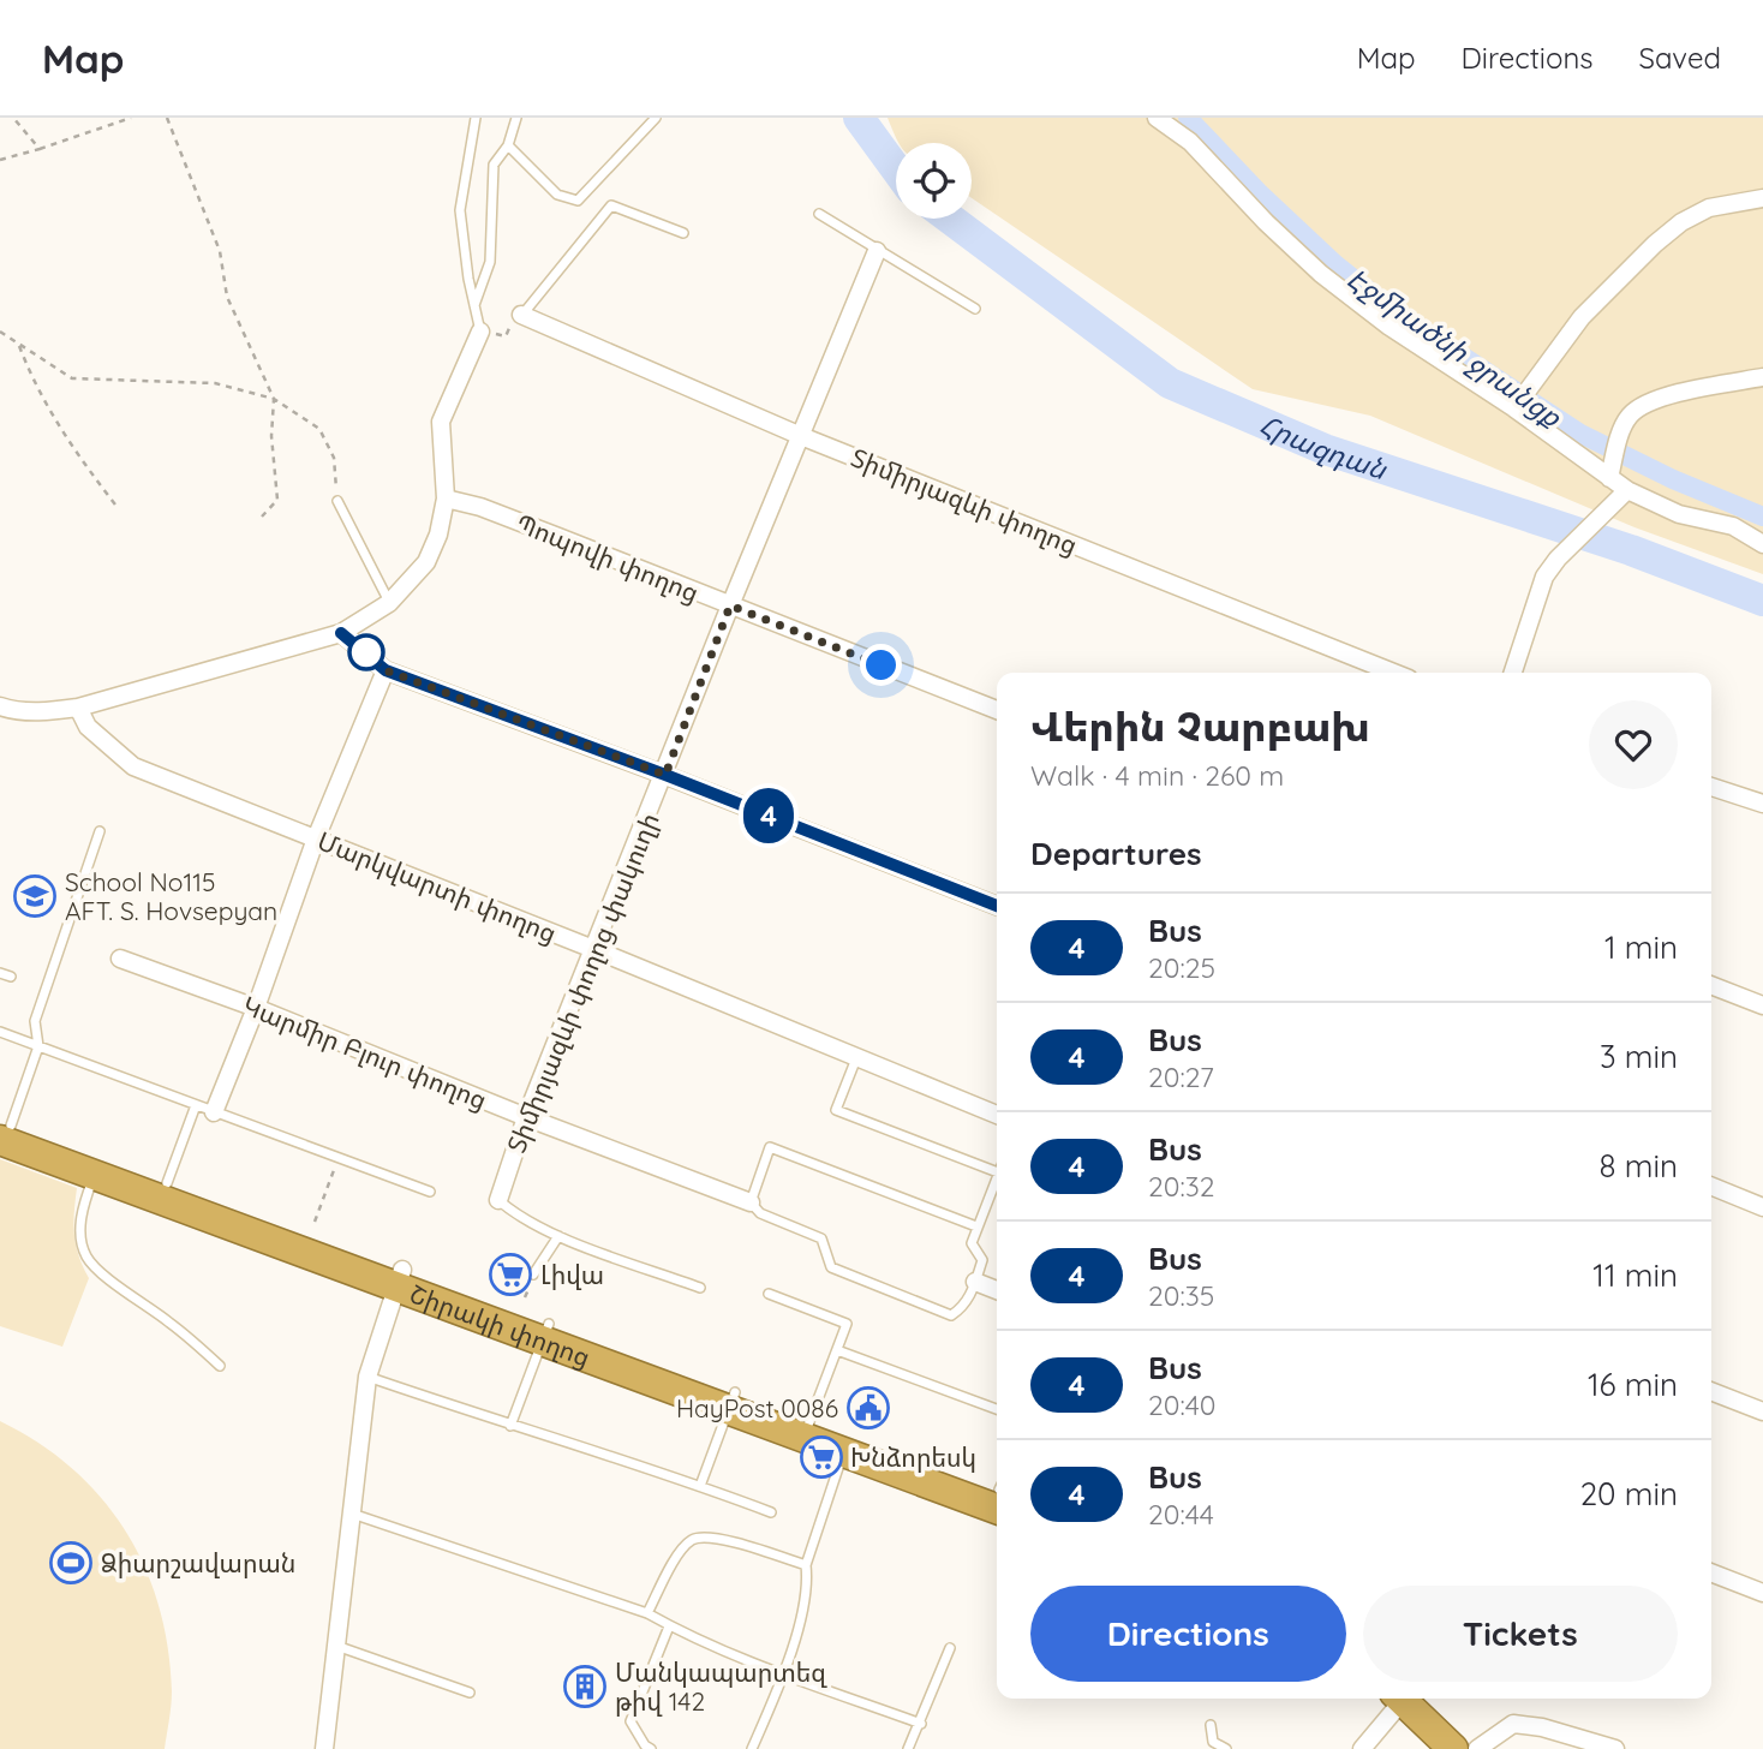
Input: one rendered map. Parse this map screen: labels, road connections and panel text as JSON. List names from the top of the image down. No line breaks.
{"streets":{"highway":["Շիրակի փողոց"],"street":["Տիմիրյազևի փողոց","Պոպովի փողոց","Մարկվարտի փողոց","Տիմիրյազևի փողոց փակուղի","Կարմիր Բլուր փողոց"]},"crossings":[["Տիմիրյազևի փողոց","Տիմիրյազևի փողոց փակուղի"],["Պոպովի փողոց","Տիմիրյազևի փողոց փակուղի"],["Մարկվարտի փողոց","Տիմիրյազևի փողոց փակուղի"],["Տիմիրյազևի փողոց փակուղի","Կարմիր Բլուր փողոց"]],"water":["Էջմիածնի ջրանցք","Հրազդան"],"places":{"school or university":["School No115 AFT. S. Hovsepyan"],"supermarket":["Լիվա","Խնձորեսկ"],"public building":["HayPost 0086"],"sports":["Ձիարշավարան"],"building":["Մանկապարտեզ թիվ 142"]},"lines":["bus line 4"],"page":{"header":"Map","nav":["Map","Directions","Saved"],"on_map":"4","heading":[["Վերին Չարբախ","Walk · 4 min · 260 m"],"Departures"],"list":[{"mark":"4","name":"Bus","note":"20:25","value":"1 min"},{"mark":"4","name":"Bus","note":"20:27","value":"3 min"},{"mark":"4","name":"Bus","note":"20:32","value":"8 min"},{"mark":"4","name":"Bus","note":"20:35","value":"11 min"},{"mark":"4","name":"Bus","note":"20:40","value":"16 min"},{"mark":"4","name":"Bus","note":"20:44","value":"20 min"}],"buttons":["Directions","Tickets"]}}
